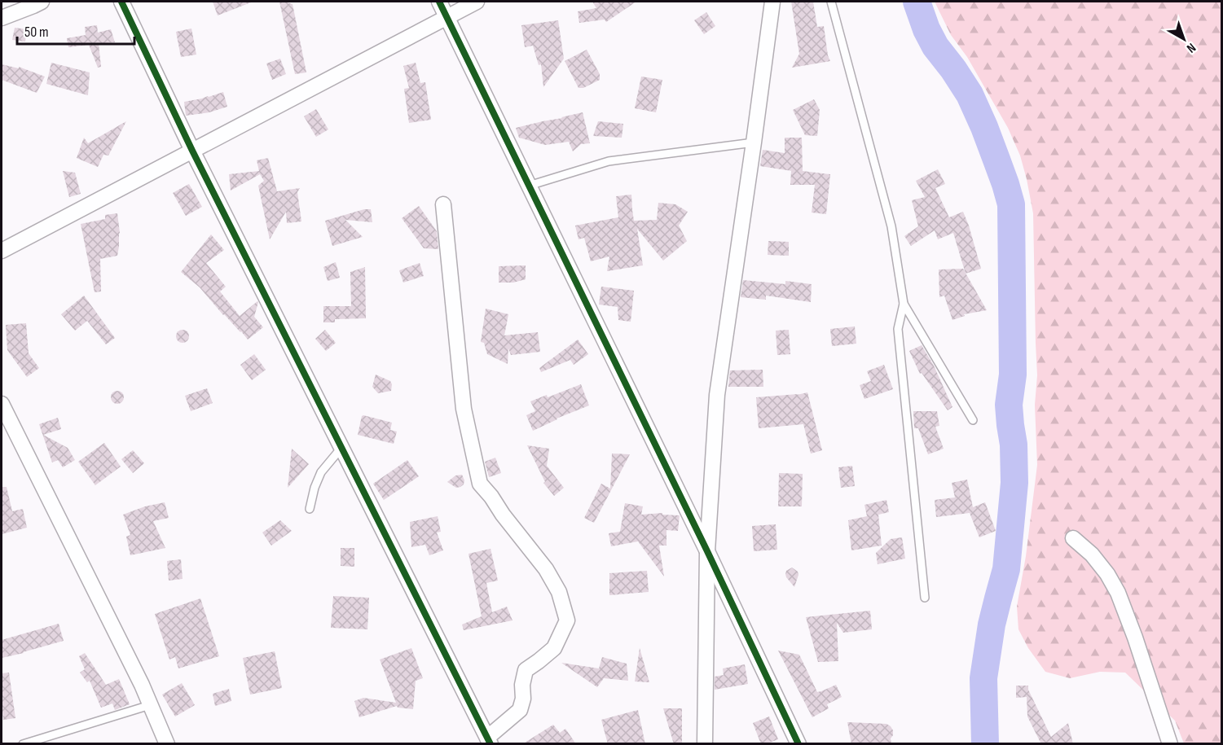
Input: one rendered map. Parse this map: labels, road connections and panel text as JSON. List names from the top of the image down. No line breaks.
{"scale_bar":"50 m","north":"bottom right"}
